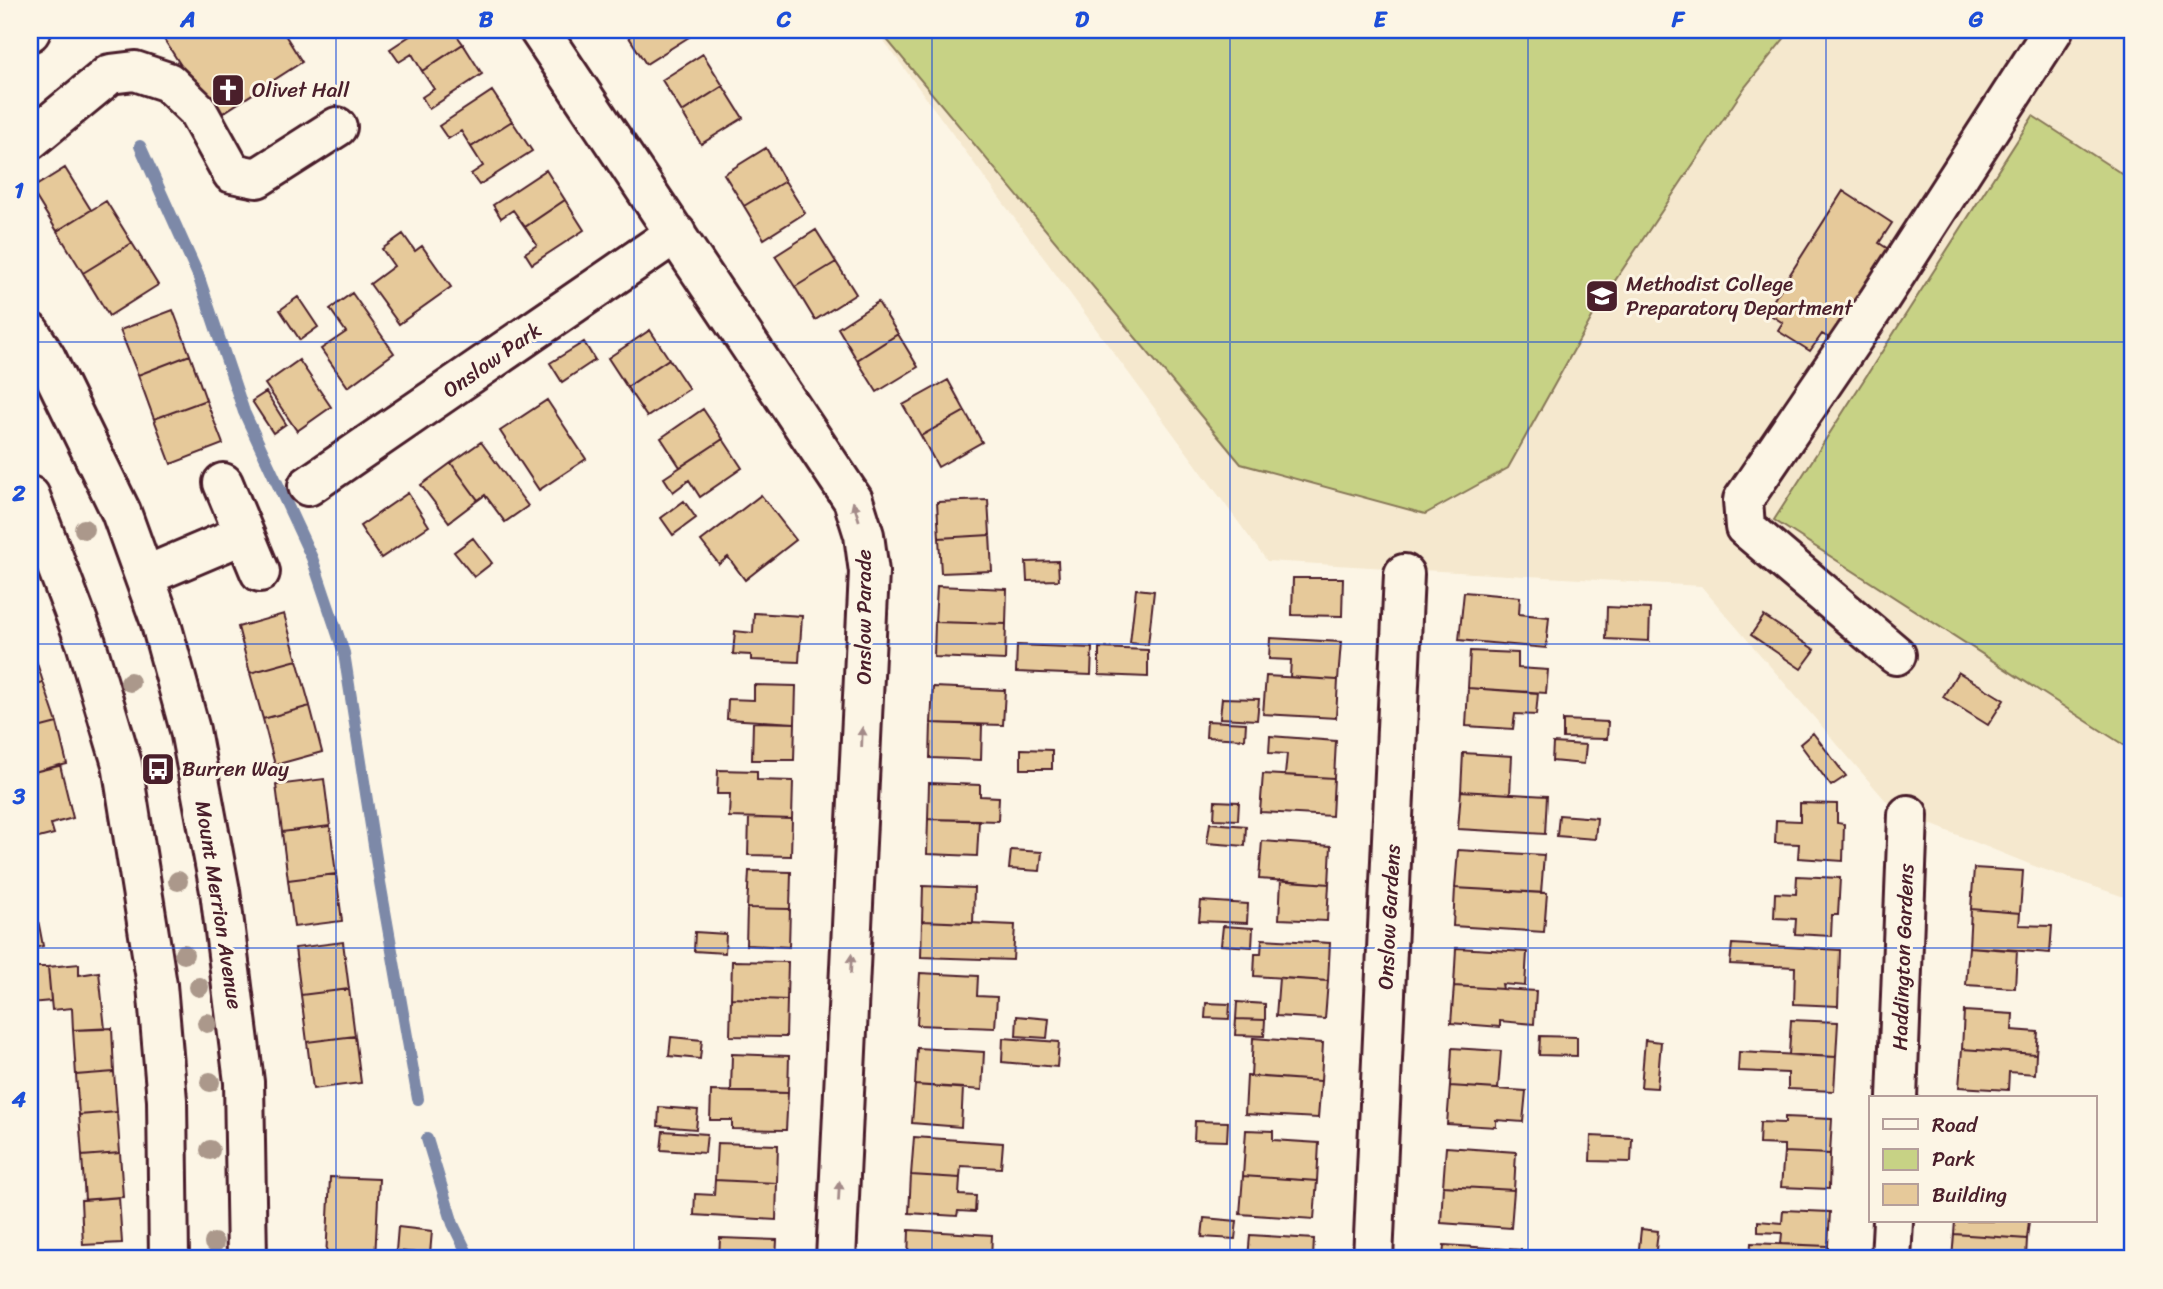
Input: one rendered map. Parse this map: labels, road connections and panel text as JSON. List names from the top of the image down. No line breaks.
{"streets":{"street":["Onslow Park","Onslow Parade","Mount Merrion Avenue","Onslow Gardens","Haddington Gardens"]},"crossings":[["Onslow Park","Onslow Parade"]],"one_way":["Onslow Parade"],"places":{"church":["Olivet Hall"],"school or university":["Methodist College Preparatory Department"],"bus stop":["Burren Way"]},"legend":["Road","Park","Building"],"grid":{"columns":["A","B","C","D","E","F","G"],"rows":["1","2","3","4"]}}
